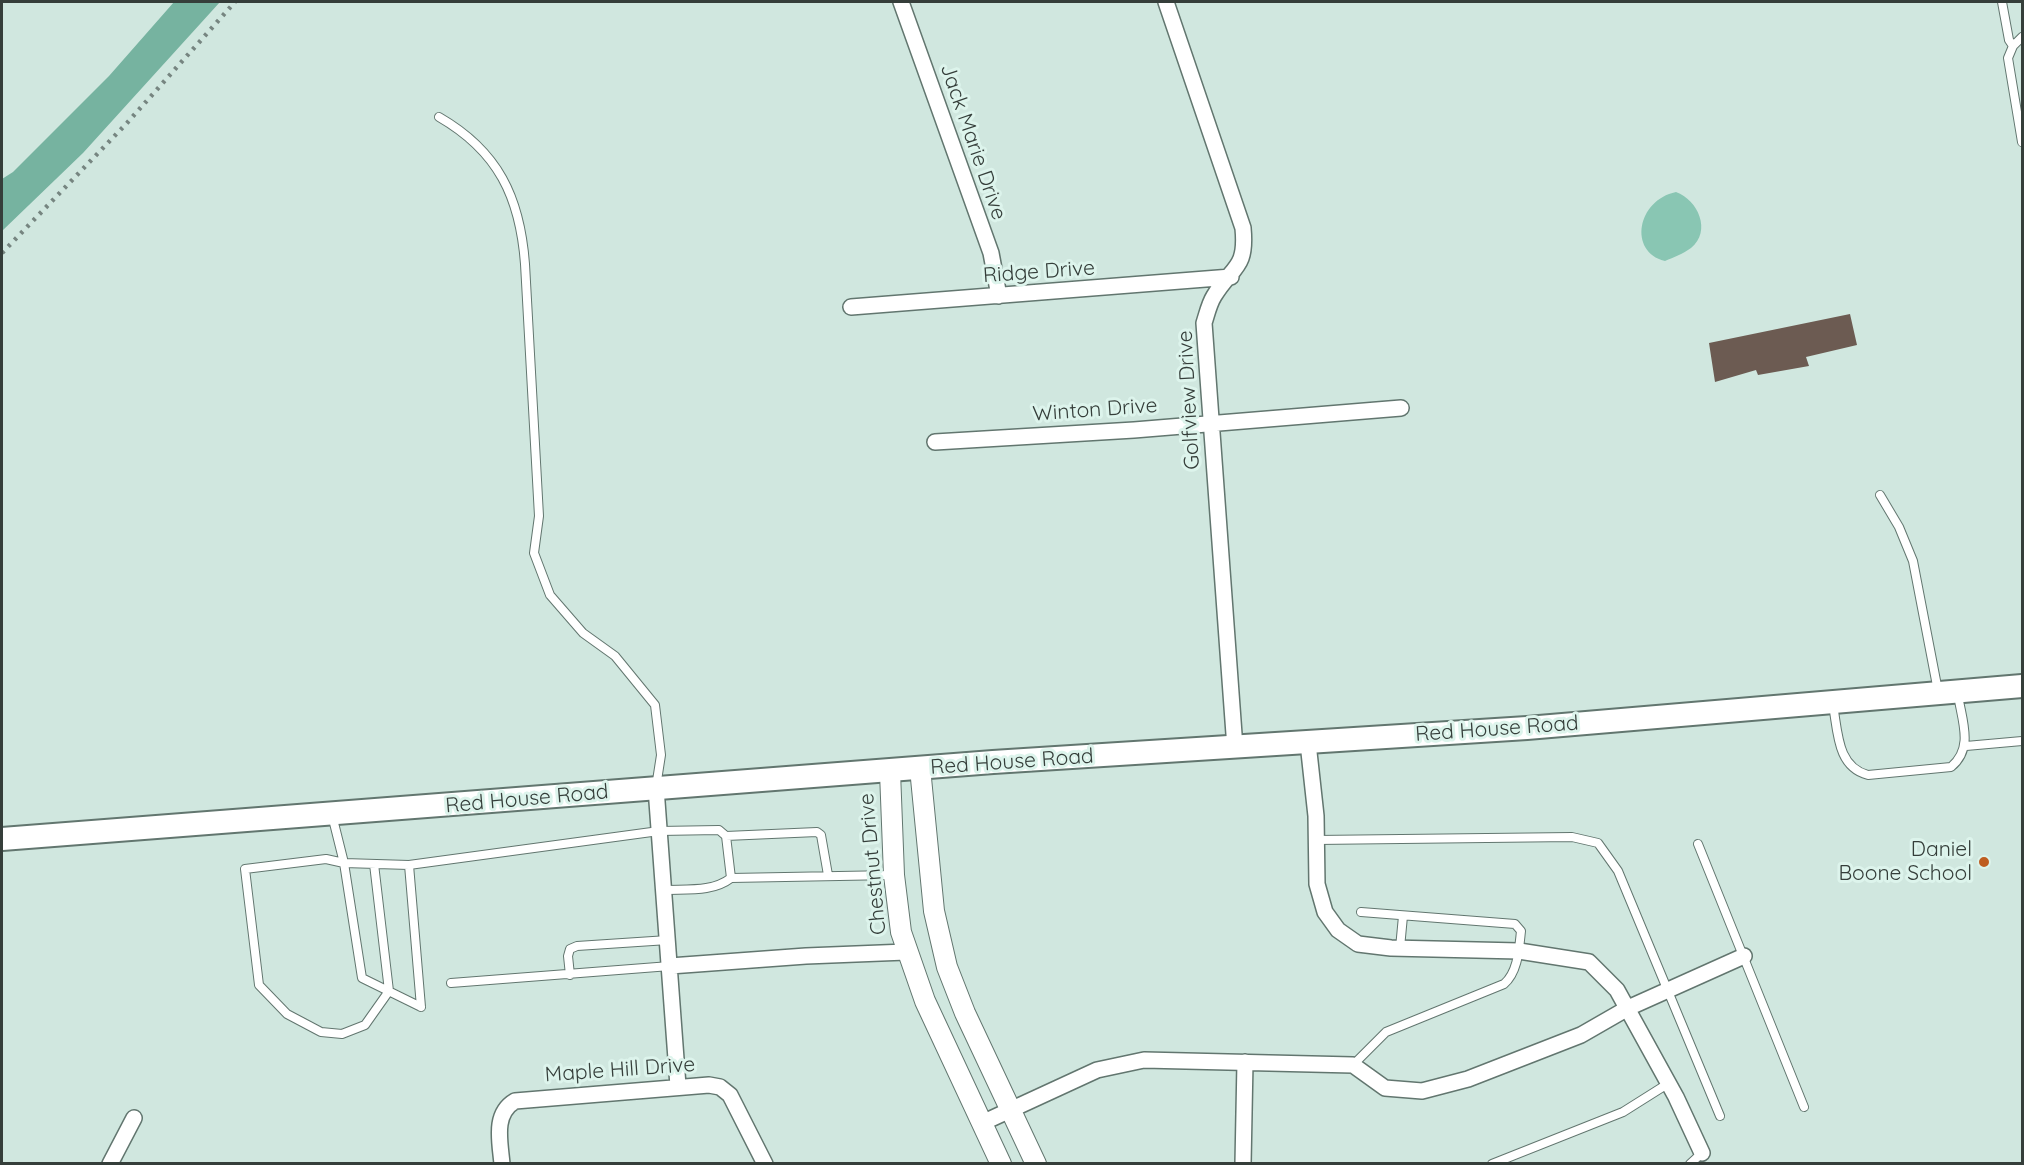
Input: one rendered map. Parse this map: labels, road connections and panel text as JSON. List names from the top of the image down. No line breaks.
{"streets":{"main road":["Red House Road"],"street":["Jack Marie Drive","Ridge Drive","Golfview Drive","Winton Drive","Chestnut Drive","Maple Hill Drive"]},"crossings":[["Jack Marie Drive","Ridge Drive"],["Ridge Drive","Golfview Drive"],["Golfview Drive","Winton Drive"],["Golfview Drive","Red House Road"],["Red House Road","Chestnut Drive"]],"places":["Daniel Boone School"]}
